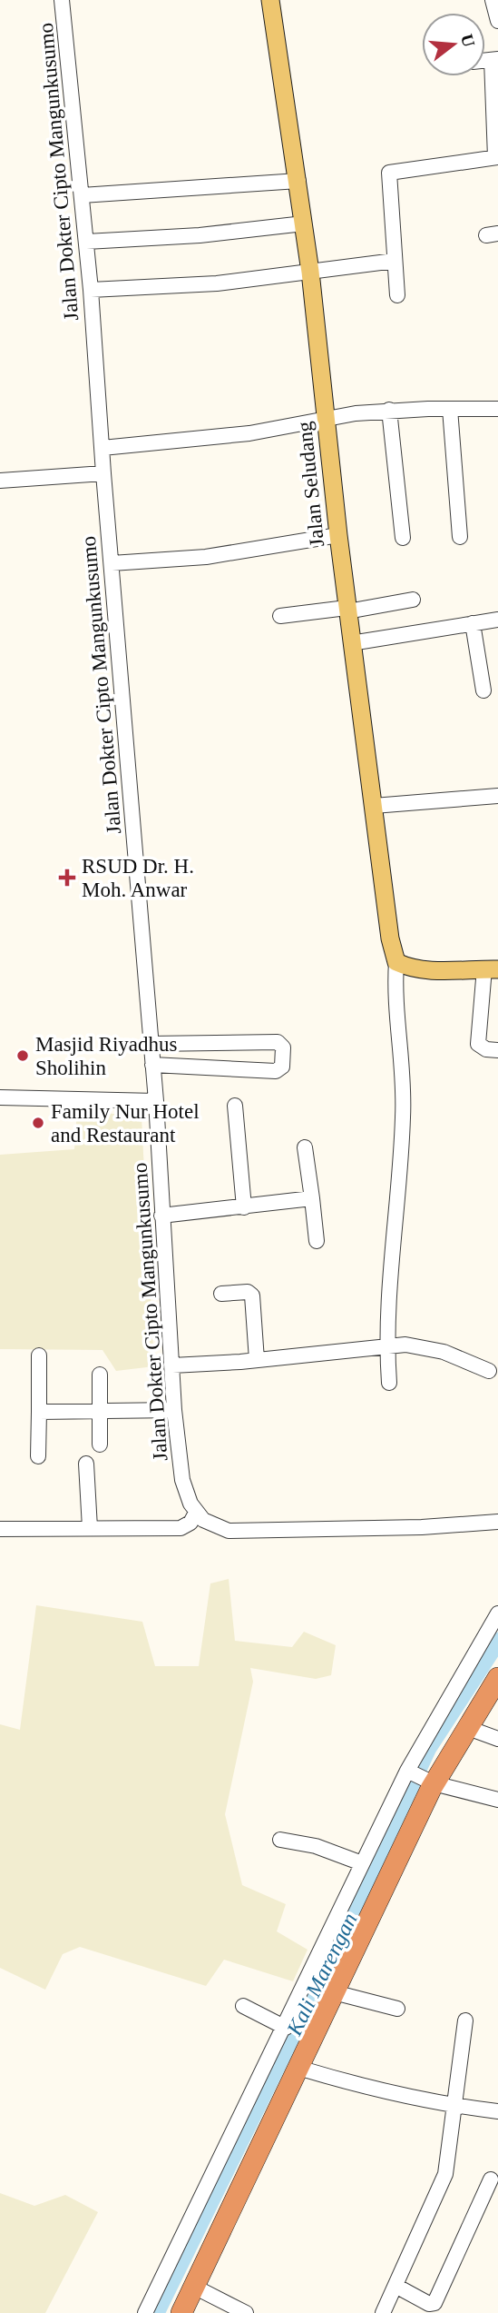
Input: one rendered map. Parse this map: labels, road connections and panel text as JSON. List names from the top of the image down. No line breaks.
{"streets":{"main road":["Jalan Seludang"],"street":["Jalan Dokter Cipto Mangunkusumo"]},"water":["Kali Marengan"],"places":{"health":["RSUD Dr. H. Moh. Anwar"],"other":["Masjid Riyadhus Sholihin","Family Nur Hotel and Restaurant"]},"north":"right"}
